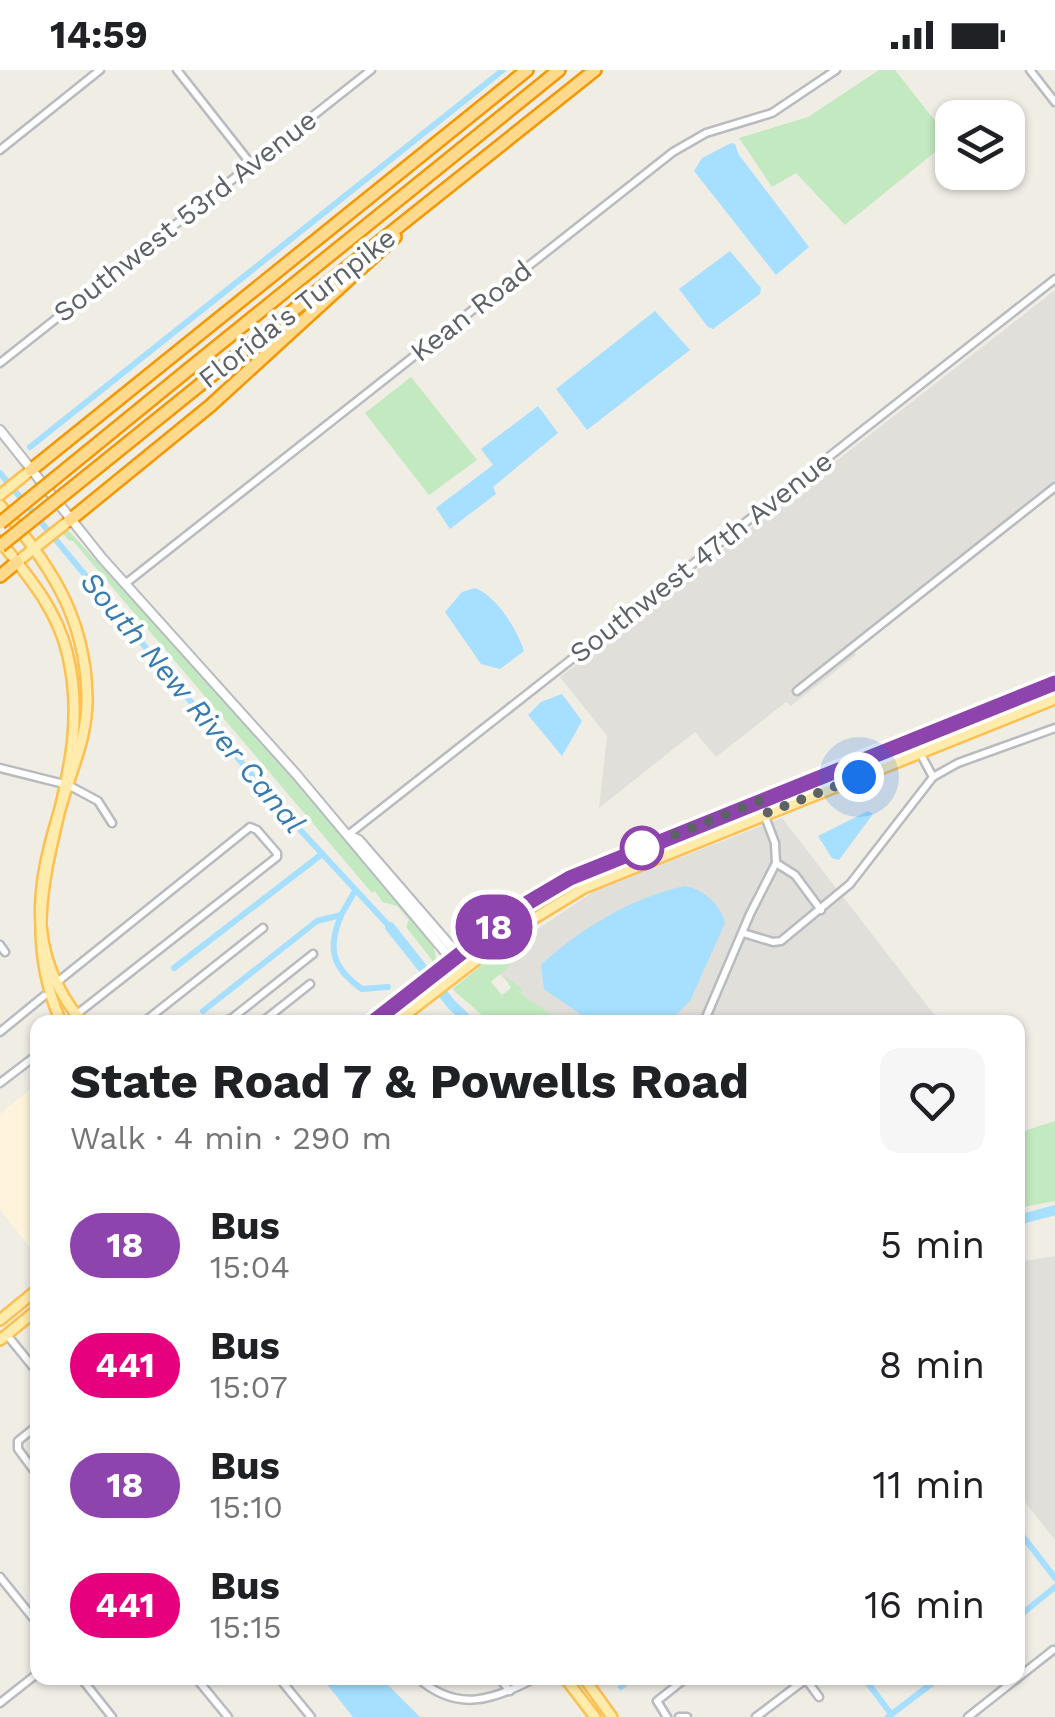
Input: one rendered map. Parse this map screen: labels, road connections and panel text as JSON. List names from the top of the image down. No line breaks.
{"streets":{"highway":["Florida's Turnpike"],"street":["Southwest 53rd Avenue","Kean Road","Southwest 47th Avenue"]},"water":["South New River Canal"],"lines":["bus line 18"],"page":{"status":"14:59","on_map":"18","heading":["State Road 7 & Powells Road","Walk · 4 min · 290 m"],"list":[{"mark":"18","name":"Bus","note":"15:04","value":"5 min"},{"mark":"441","name":"Bus","note":"15:07","value":"8 min"},{"mark":"18","name":"Bus","note":"15:10","value":"11 min"},{"mark":"441","name":"Bus","note":"15:15","value":"16 min"}]}}
